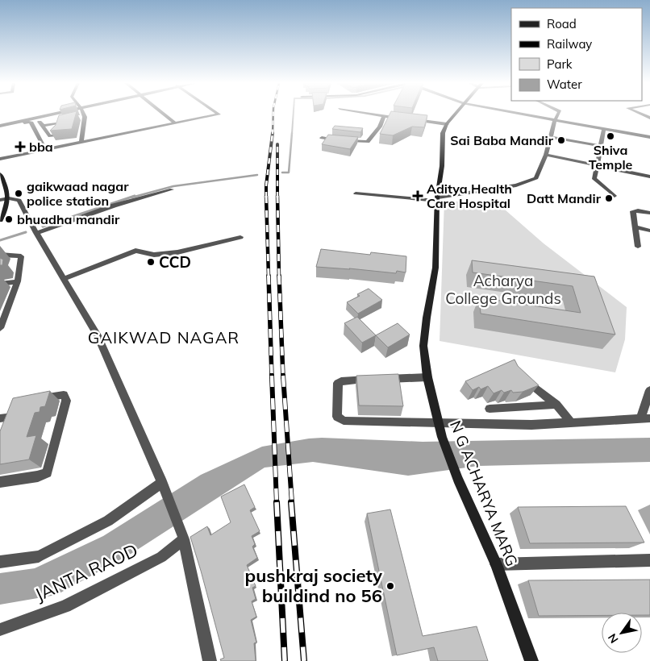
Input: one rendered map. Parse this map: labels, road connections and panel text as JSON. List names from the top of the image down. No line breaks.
{"streets":{"main road":["N G ACHARYA MARG"],"street":["JANTA RAOD"]},"districts":["GAIKWAD NAGAR"],"parks":["Acharya College Grounds"],"places":{"other":["Shiva Temple","Sai Baba Mandir","gaikwaad nagar police station","Datt Mandir","bhuadha mandir","CCD","pushkraj society buildind no 56"],"health":["bba","Aditya Health Care Hospital"]},"legend":["Road","Railway","Park","Water"],"north":"bottom left"}
